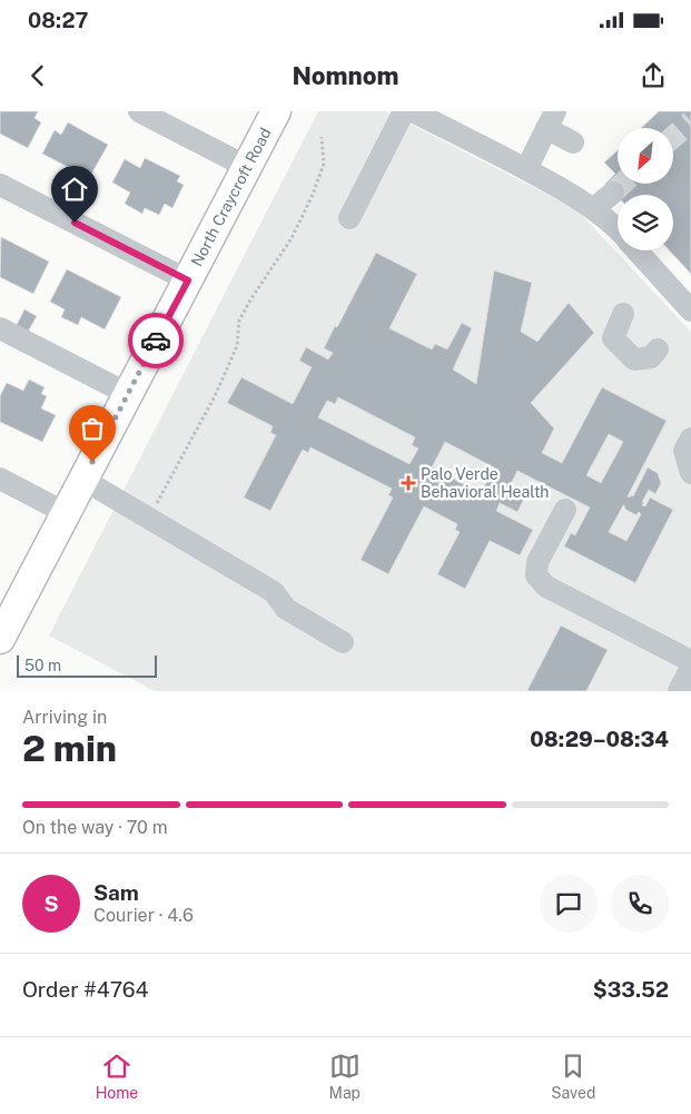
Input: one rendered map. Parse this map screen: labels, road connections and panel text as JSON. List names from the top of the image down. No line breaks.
{"streets":{"main road":["North Craycroft Road"]},"places":{"health":["Palo Verde Behavioral Health"]},"scale_bar":"50 m","north":"bottom left","page":{"status":"08:27","header":"Nomnom","scale":"50 m","heading":["2 min","Arriving in","08:29–08:34"],"panel":["Sam","Courier · 4.6","Order #4764","$33.52"],"bar":"On the way · 70 m","round":"S","tabs":["Home","Map","Saved"]}}
